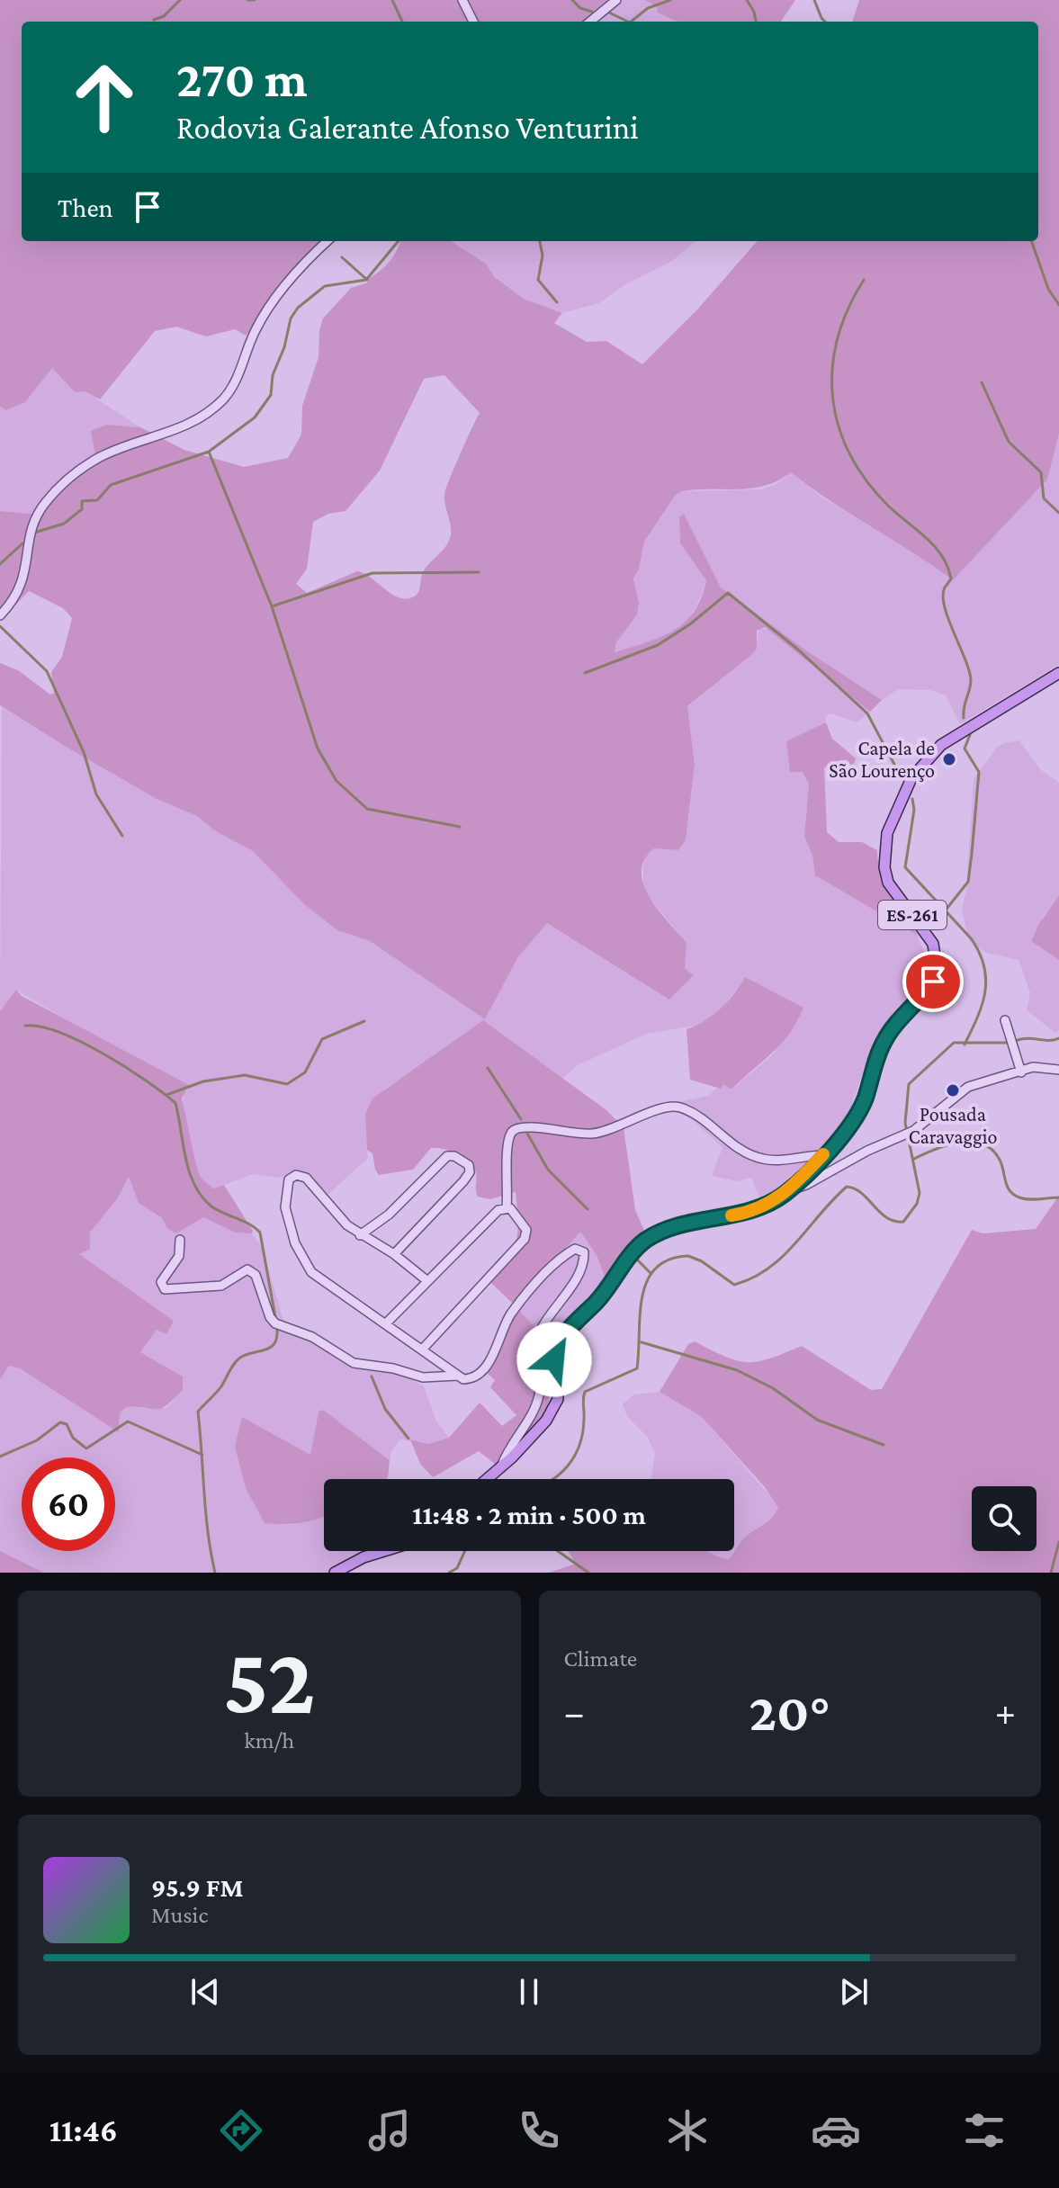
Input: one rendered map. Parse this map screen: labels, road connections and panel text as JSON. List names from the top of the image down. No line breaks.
{"streets":{"main road":["ES-261"]},"places":["Capela de São Lourenço","Pousada Caravaggio"],"page":{"turn":["270 m","Rodovia Galerante Afonso Venturini"],"then":"Then","limit":"60","trip":"11:48 · 2 min · 500 m","tile":[["52","km/h"],"Climate"],"heat":["−","20°","+"],"song":["95.9 FM","Music"],"tabs":"11:46"}}
